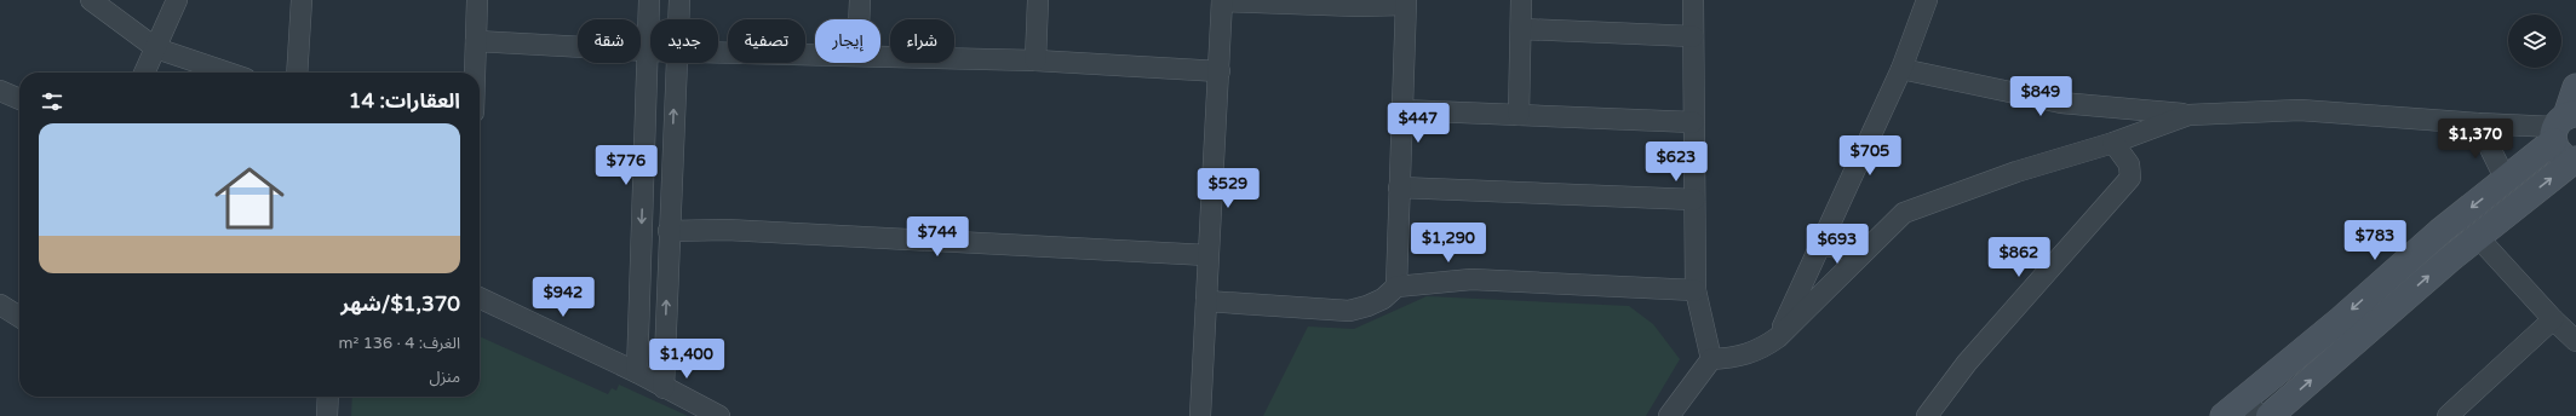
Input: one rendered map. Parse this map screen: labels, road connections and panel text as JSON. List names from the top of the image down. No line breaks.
{"page":{"chip":["شراء","إيجار","تصفية","جديد","شقة"],"heading":"العقارات: 14","price":["$849","$447","$1,370","$705","$623","$776","$529","$744","$783","$1,290","$693","$862","$942","$1,400"],"list":[{"name":"$1,370/شهر","note":"الغرف: 4 · 136 m² · منزل"}]}}
